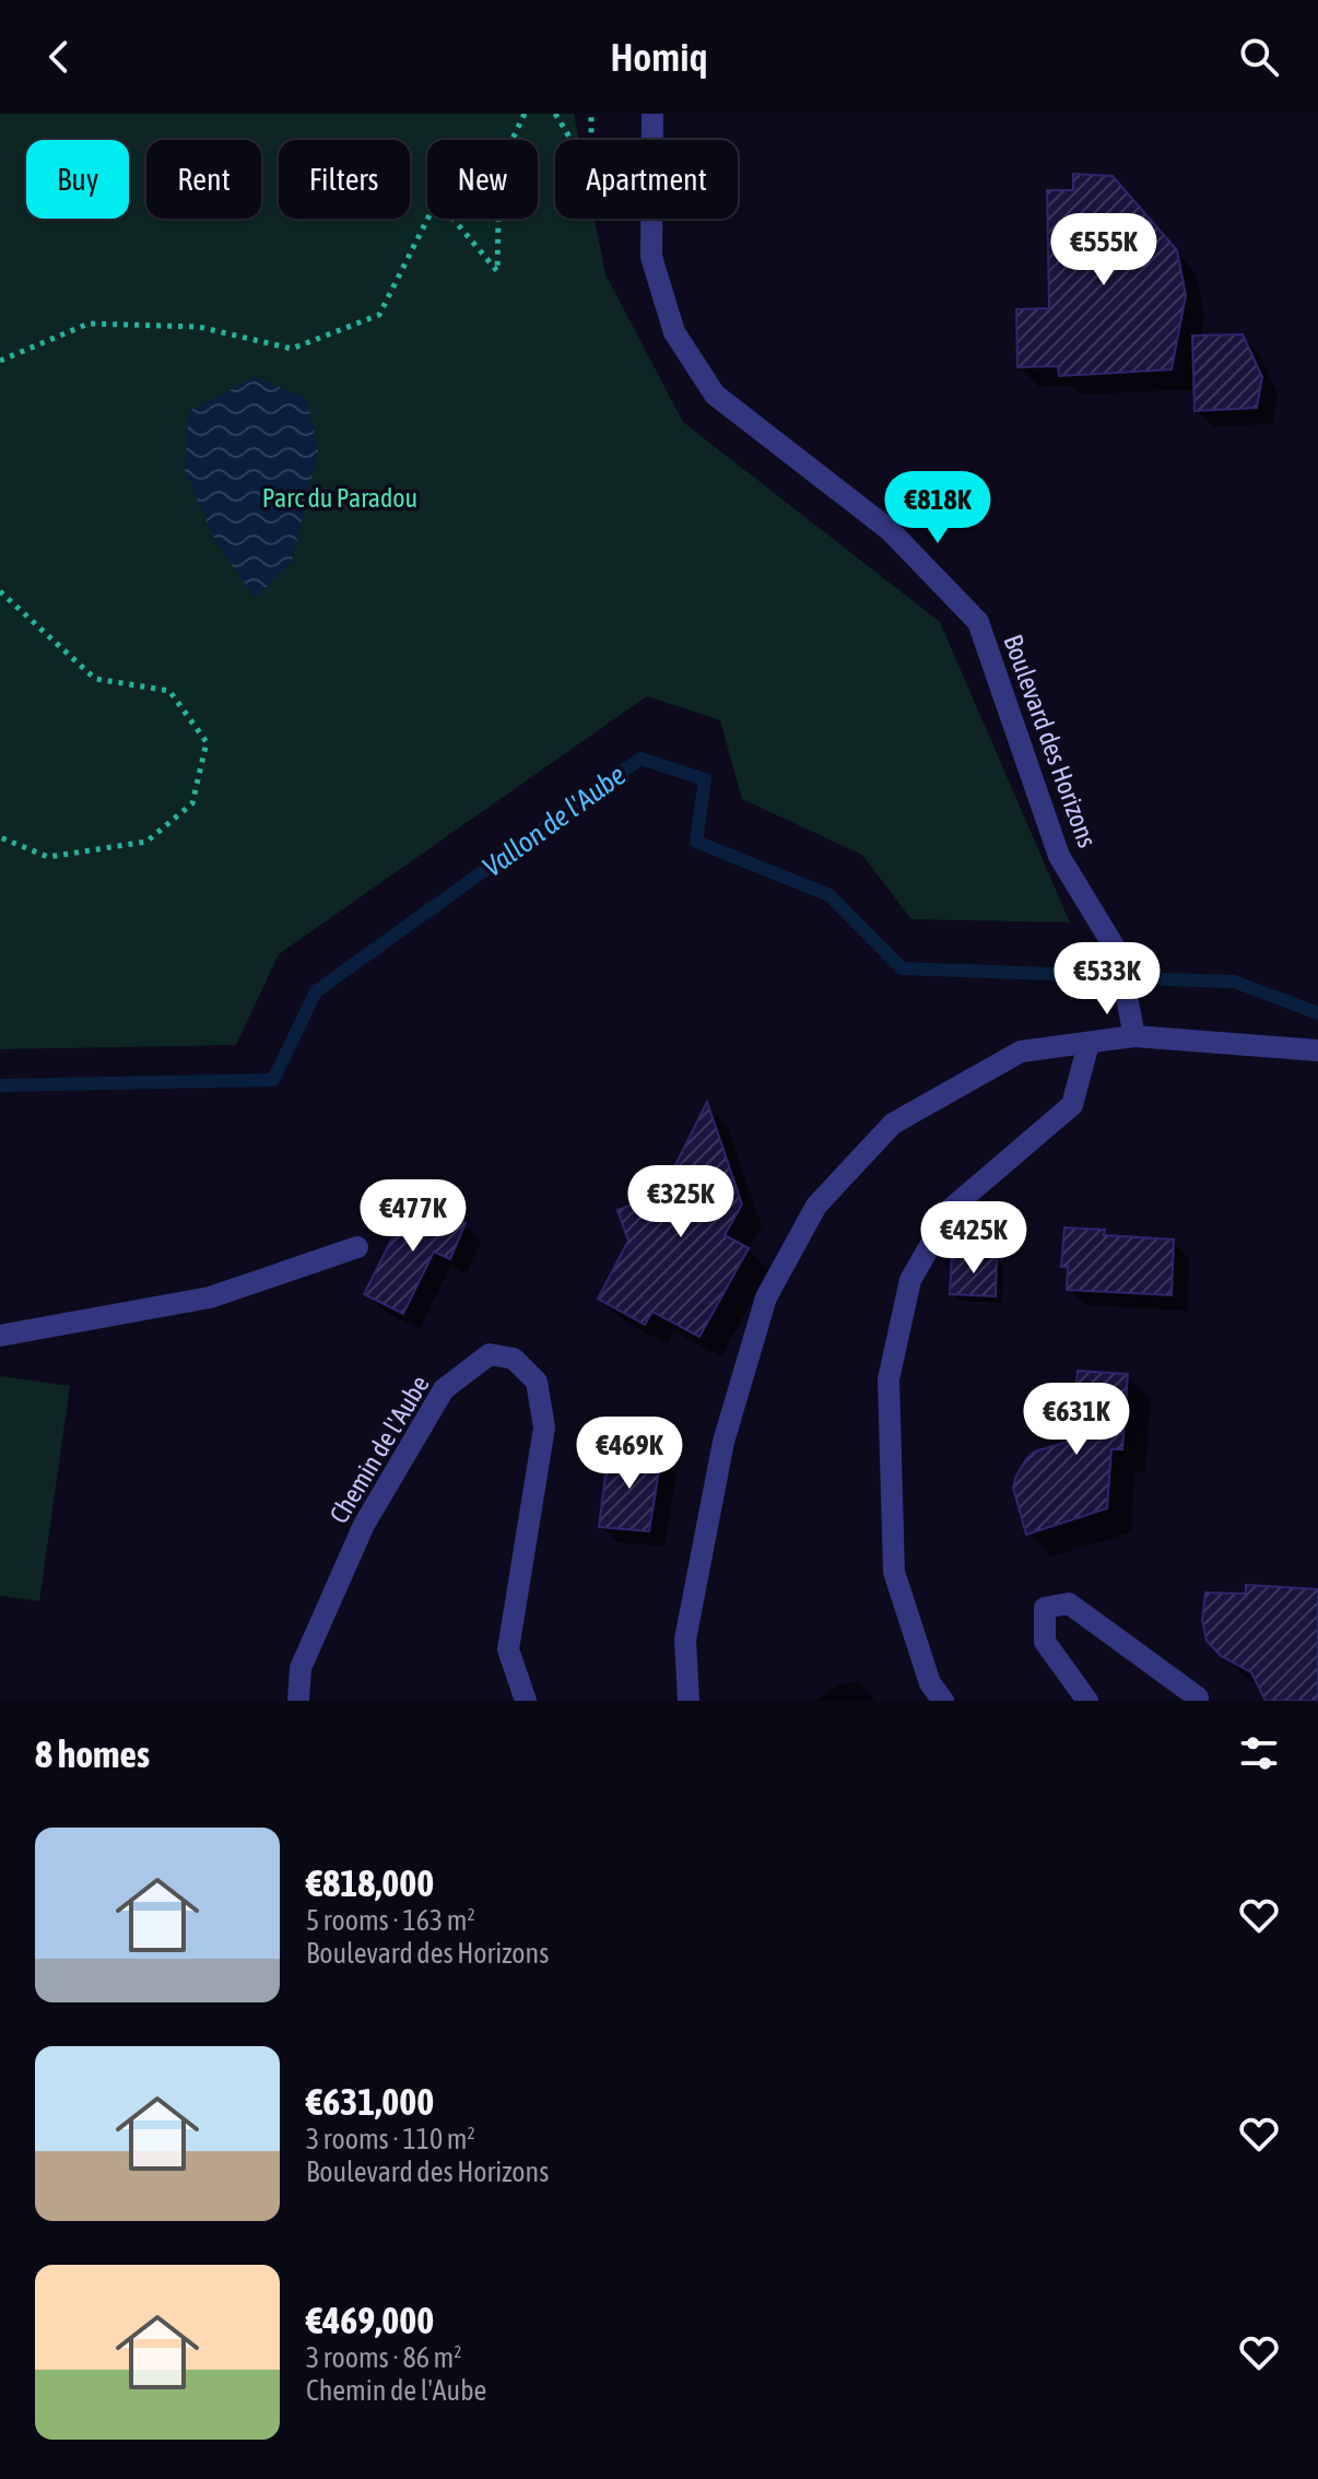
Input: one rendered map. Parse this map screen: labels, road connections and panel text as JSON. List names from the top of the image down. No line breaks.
{"streets":{"street":["Boulevard des Horizons","Chemin de l'Aube"]},"water":["Vallon de l'Aube"],"parks":["Parc du Paradou"],"page":{"header":"Homiq","chip":["Buy","Rent","Filters","New","Apartment"],"price":["€555K","€818K","€533K","€325K","€477K","€425K","€631K","€469K"],"heading":"8 homes","list":[{"name":"€818,000","note":"5 rooms · 163 m² · Boulevard des Horizons"},{"name":"€631,000","note":"3 rooms · 110 m² · Boulevard des Horizons"},{"name":"€469,000","note":"3 rooms · 86 m² · Chemin de l'Aube"}]}}
